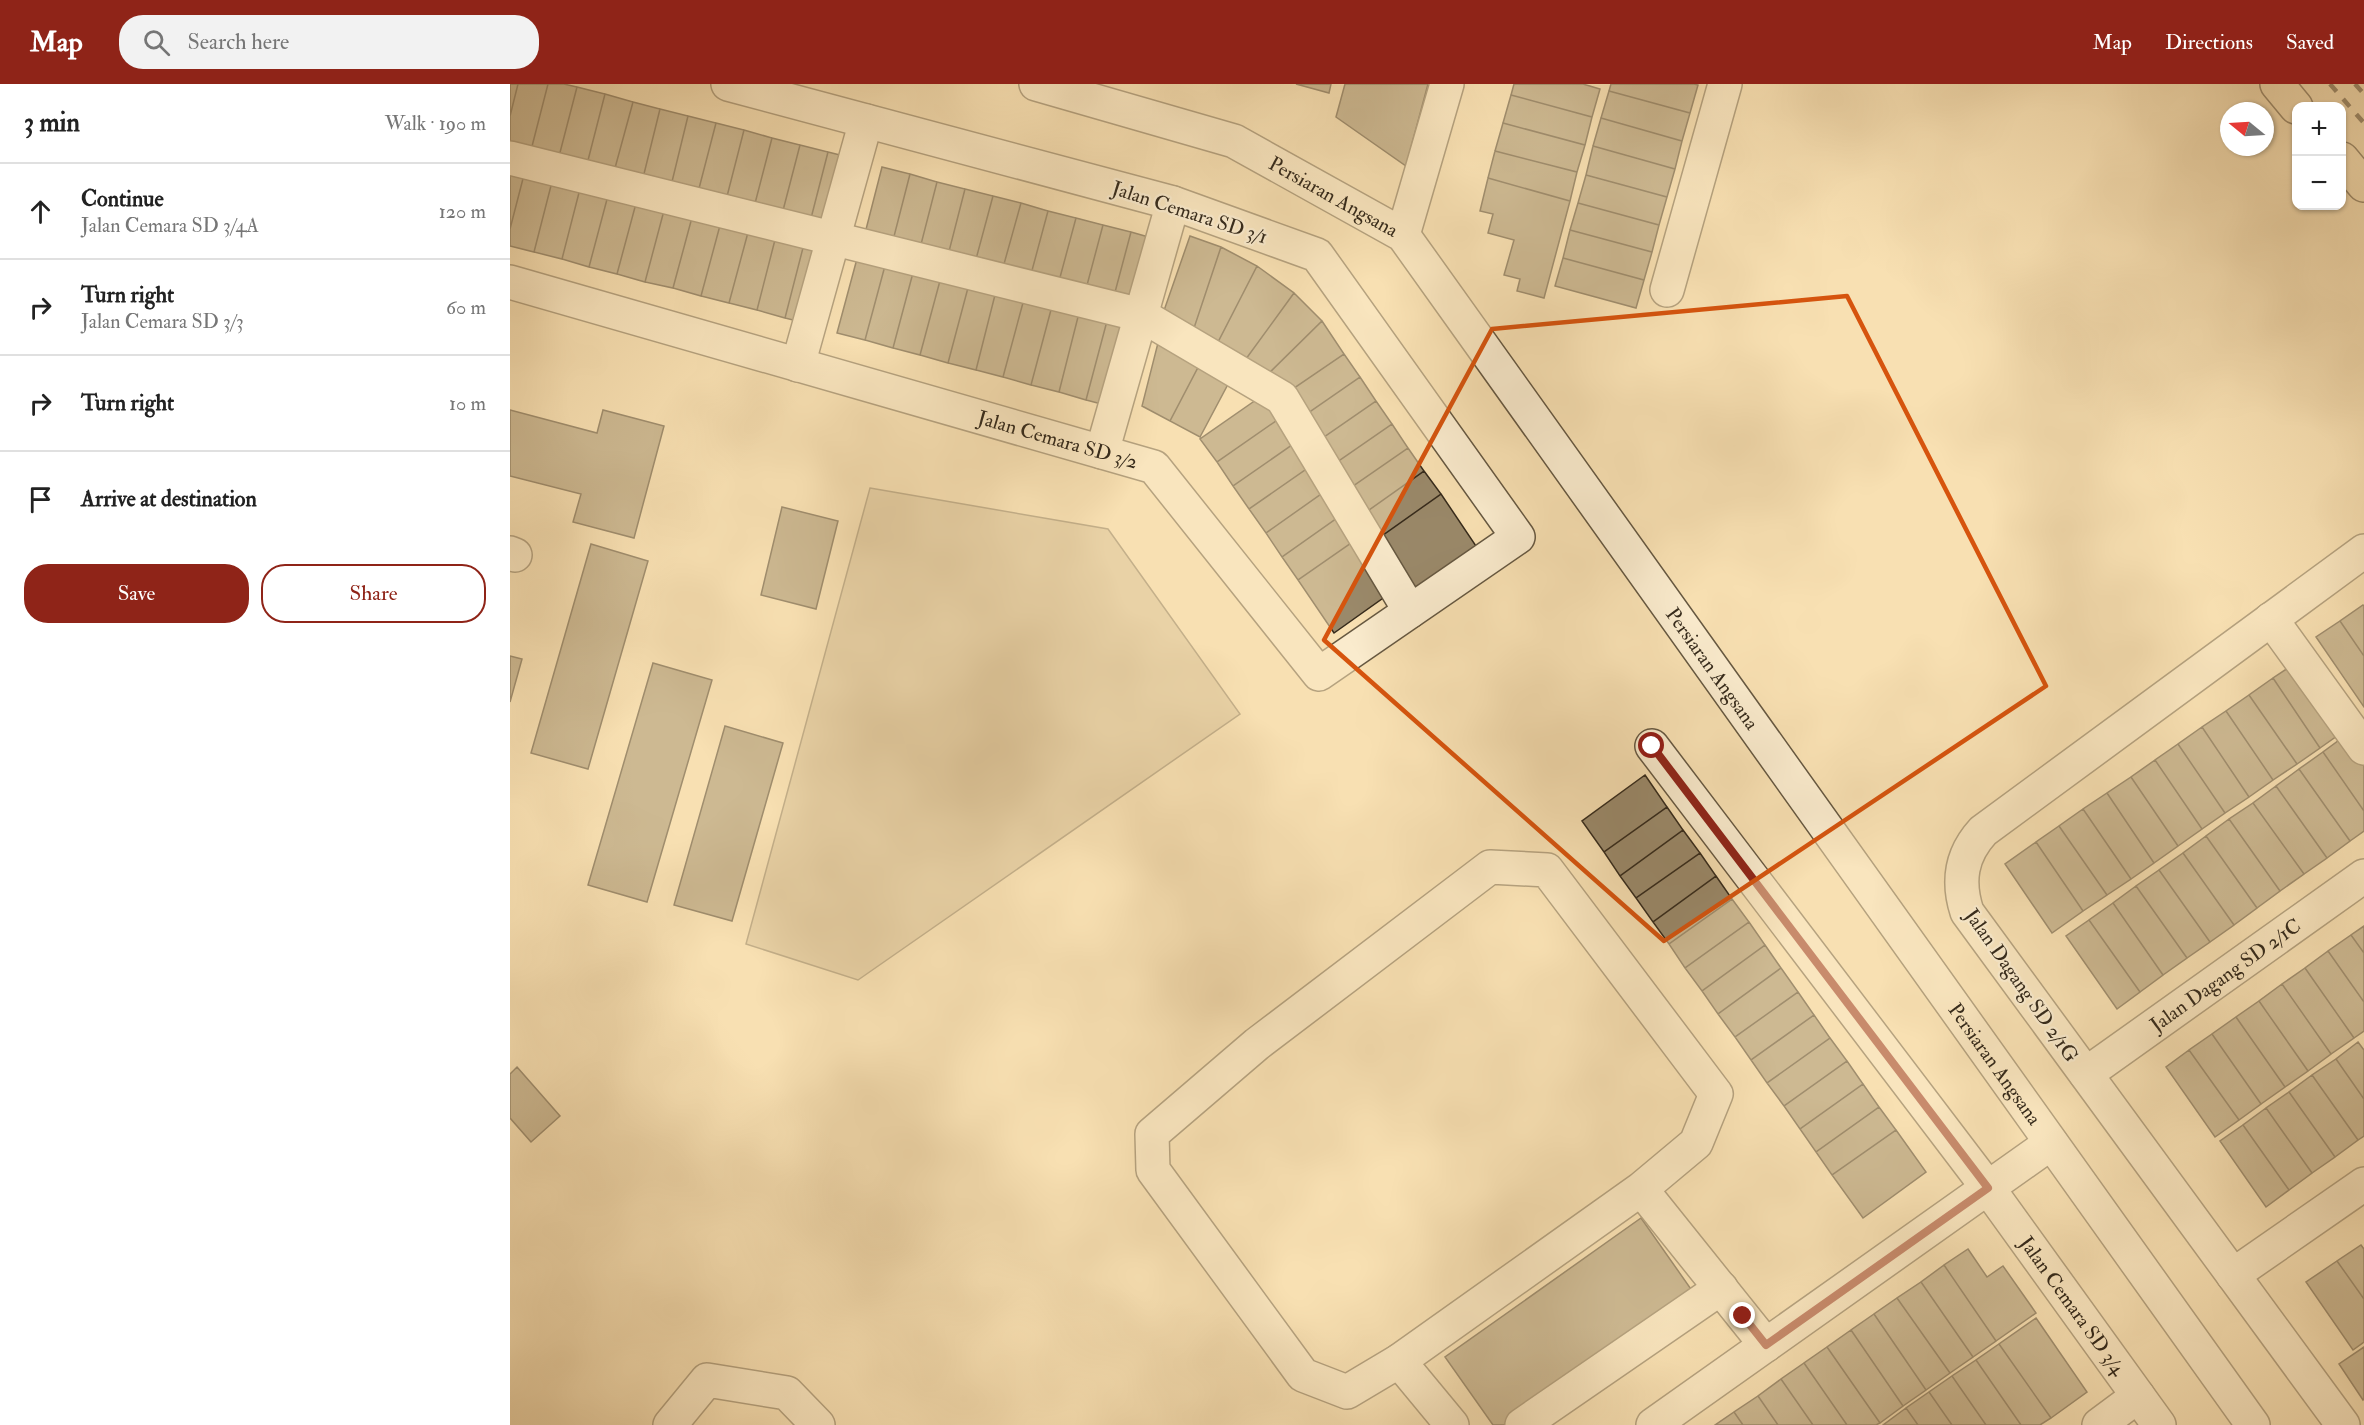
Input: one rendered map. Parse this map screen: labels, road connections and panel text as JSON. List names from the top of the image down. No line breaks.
{"streets":{"street":["Persiaran Angsana","Jalan Cemara SD 3/1","Jalan Cemara SD 3/2","Jalan Dagang SD 2/1C","Jalan Dagang SD 2/1G","Jalan Cemara SD 3/4"]},"crossings":[["Jalan Cemara SD 3/1","Jalan Cemara SD 3/2"],["Jalan Dagang SD 2/1C","Jalan Dagang SD 2/1G"]],"north":"left","page":{"header":"Map","search":"Search here","nav":["Map","Directions","Saved"],"heading":["3 min","Walk · 190 m"],"map_buttons":["+","−"],"list":[["Continue","Jalan Cemara SD 3/4A","120 m"],["Turn right","Jalan Cemara SD 3/3","60 m"],["Turn right","10 m"],"Arrive at destination"],"buttons":["Save","Share"]}}
